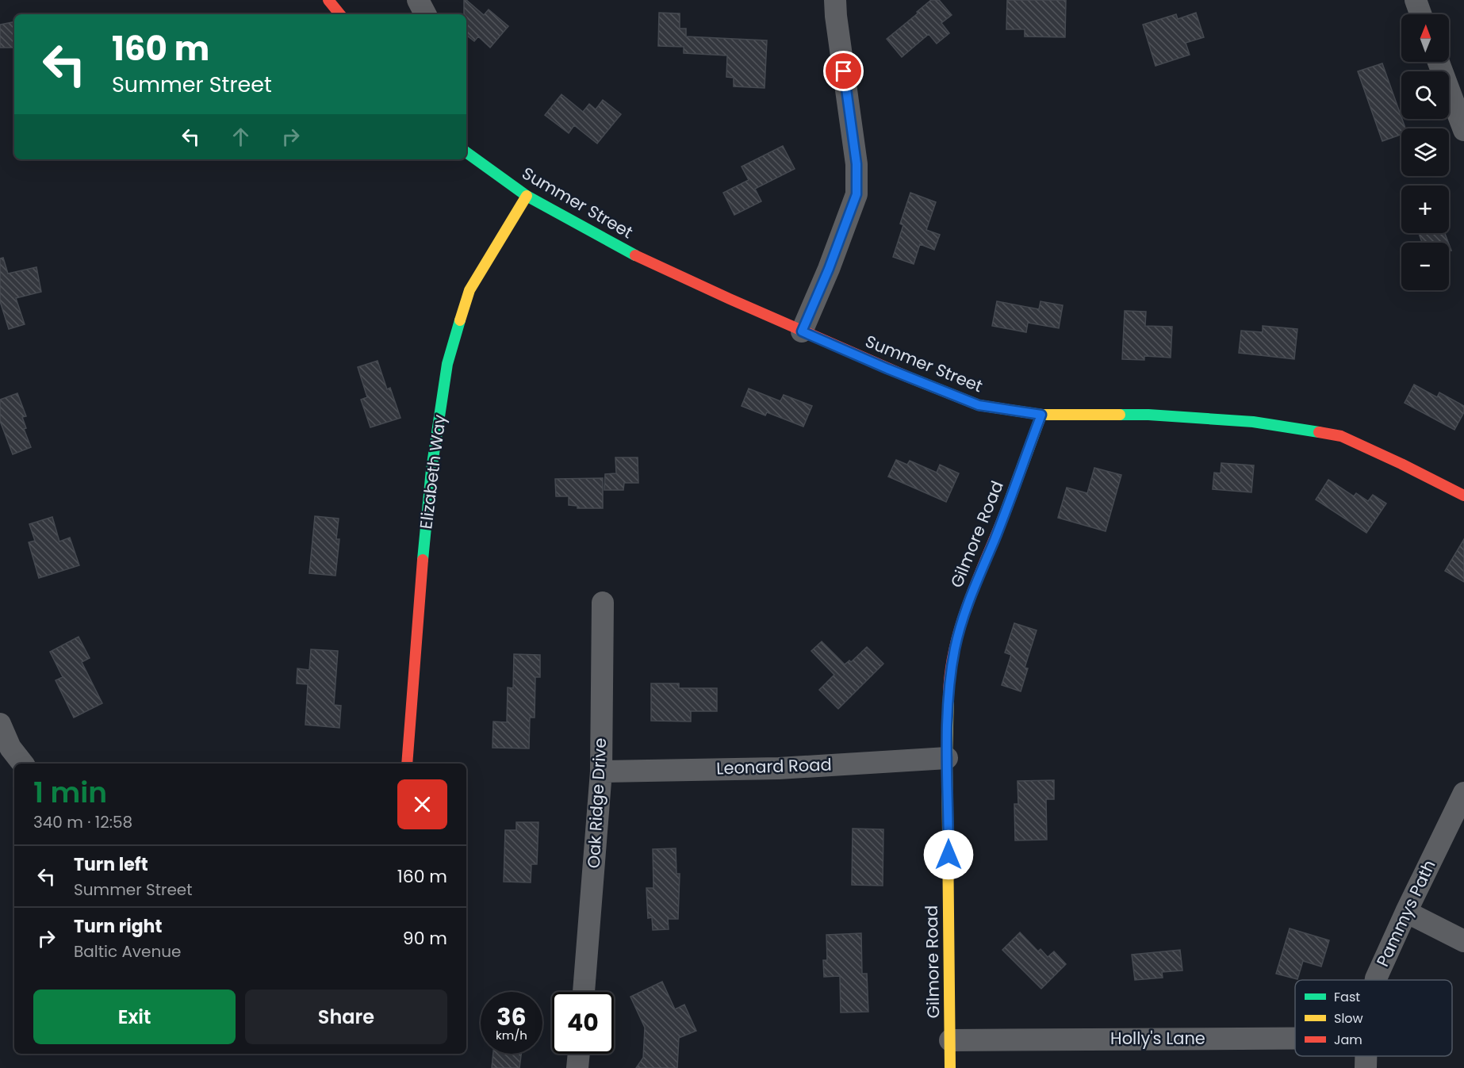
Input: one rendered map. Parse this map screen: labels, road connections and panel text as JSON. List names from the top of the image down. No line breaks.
{"streets":{"street":["Summer Street","Elizabeth Way","Gilmore Road","Leonard Road","Oak Ridge Drive","Pammys Path","Holly's Lane"]},"crossings":[["Summer Street","Elizabeth Way"],["Summer Street","Gilmore Road"],["Gilmore Road","Leonard Road"],["Gilmore Road","Holly's Lane"],["Leonard Road","Oak Ridge Drive"]],"legend":["Fast","Slow","Jam"],"north":"top","page":{"map_buttons":["+","−"],"turn":["160 m","Summer Street"],"heading":["1 min","340 m · 12:58"],"list":[{"name":"Turn left","note":"Summer Street","value":"160 m"},{"name":"Turn right","note":"Baltic Avenue","value":"90 m"}],"buttons":["Exit","Share"],"speed":"36 km/h","limit":"40"}}
